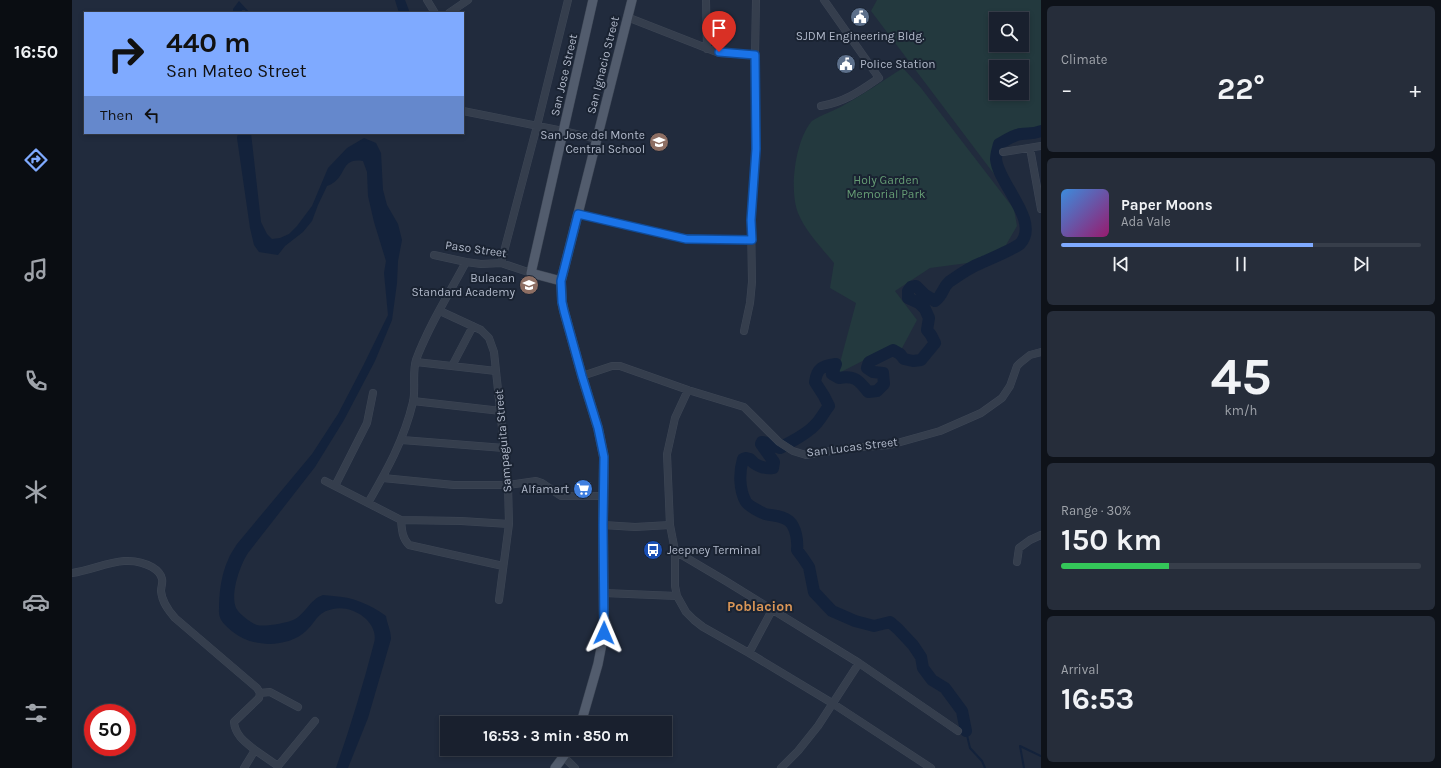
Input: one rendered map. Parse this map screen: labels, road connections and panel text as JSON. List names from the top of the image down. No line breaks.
{"streets":{"main road":["San Ignacio Street","San Jose Street","Paso Street"],"street":["Sampaguita Street","San Lucas Street"]},"crossings":[["San Ignacio Street","Paso Street"],["San Ignacio Street","San Lucas Street"],["San Jose Street","Paso Street"]],"districts":["Poblacion"],"parks":["Holy Garden Memorial Park"],"places":{"public building":["SJDM Engineering Bldg.","Police Station"],"school or university":["San Jose del Monte Central School","Bulacan Standard Academy"],"supermarket":["Alfamart"],"bus stop":["Jeepney Terminal"]},"page":{"tabs":"16:50","tile":["Climate",["45","km/h"],["Range · 30%","150 km"],["Arrival","16:53"]],"turn":["440 m","San Mateo Street"],"heat":["−","22°","+"],"then":"Then","song":["Paper Moons","Ada Vale"],"limit":"50","trip":"16:53 · 3 min · 850 m"}}
